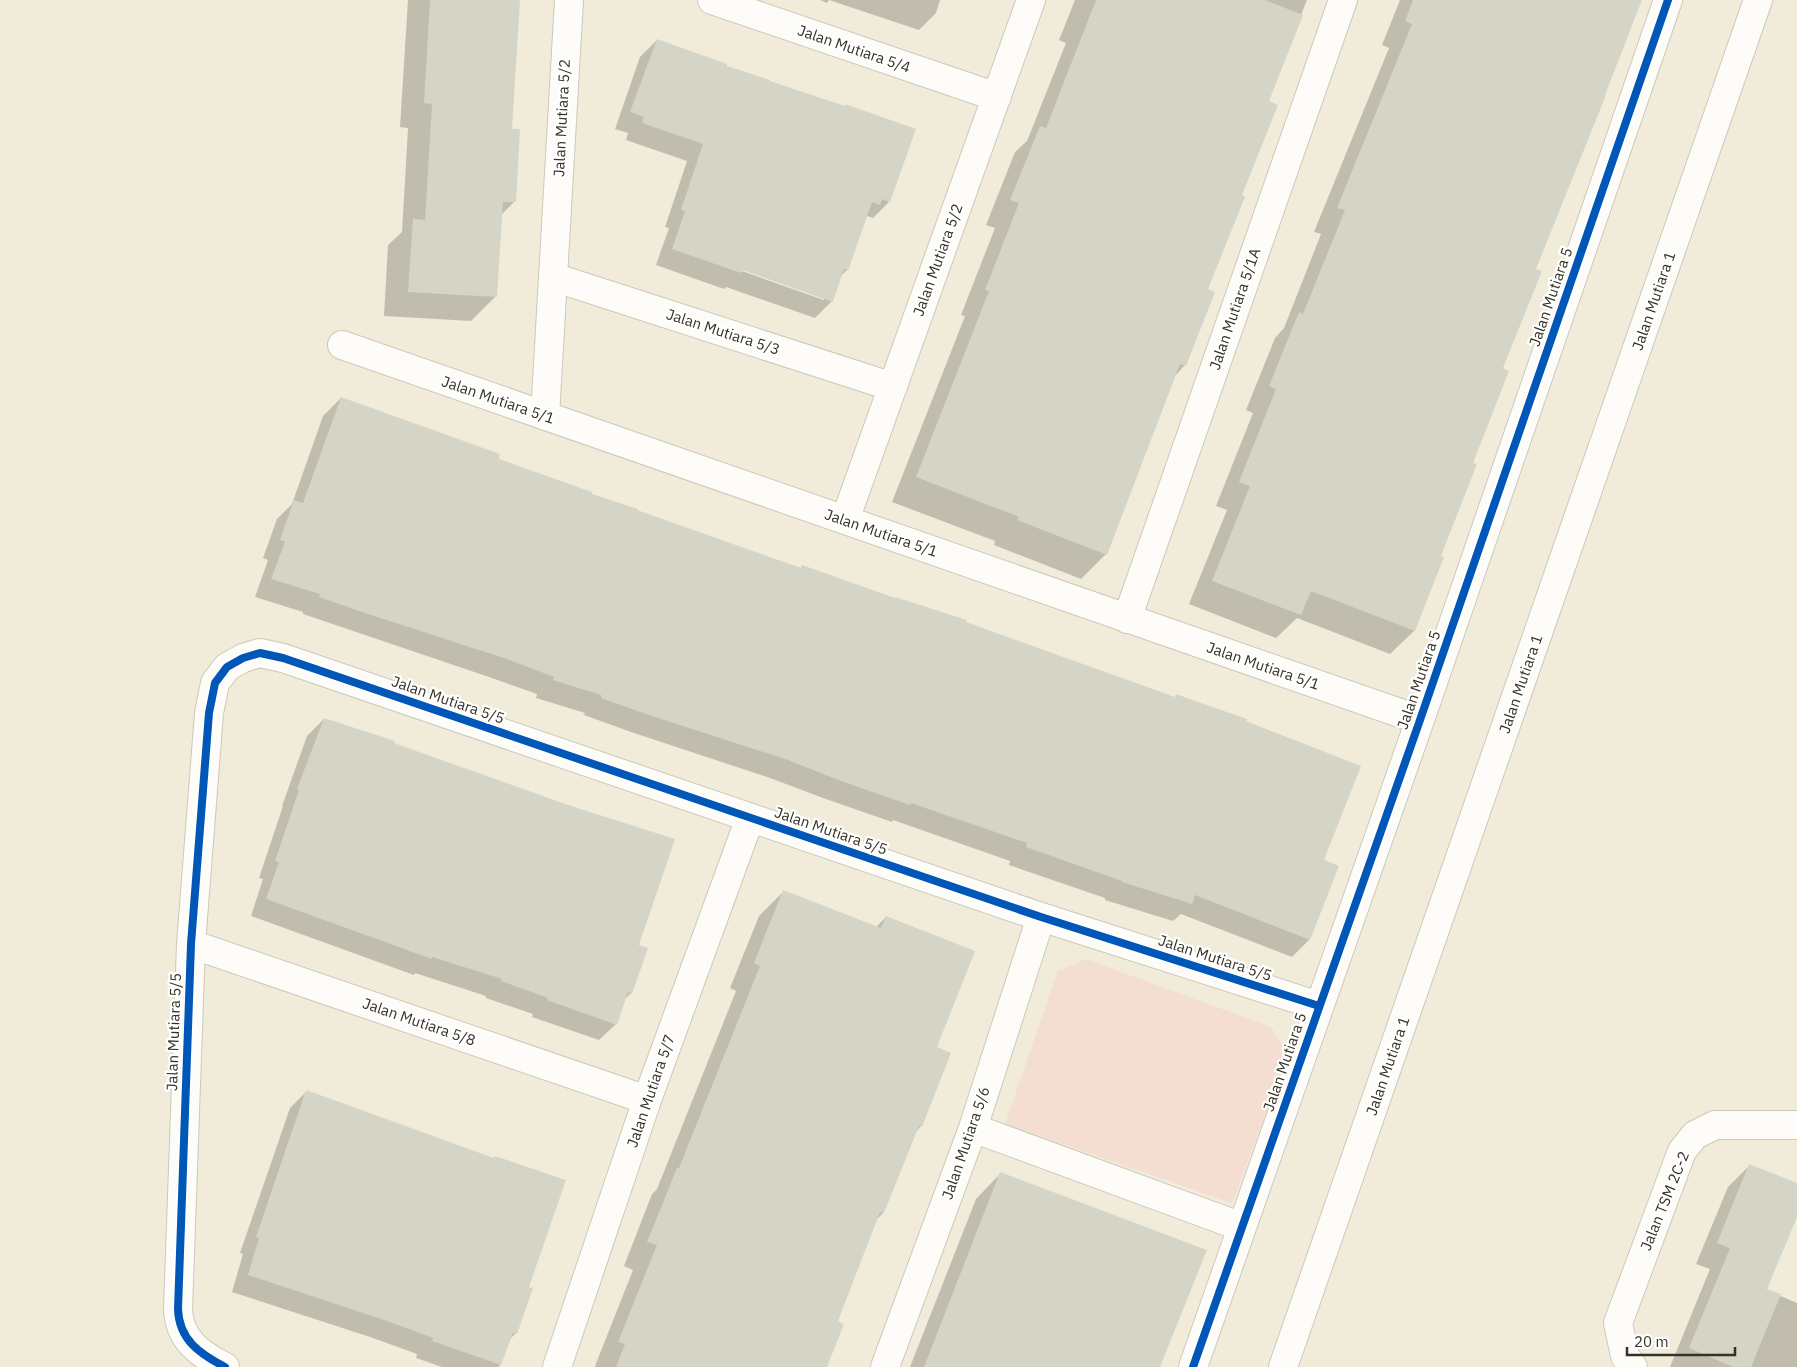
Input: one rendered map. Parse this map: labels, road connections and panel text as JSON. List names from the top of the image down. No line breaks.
{"streets":{"street":["Jalan Mutiara 5/4","Jalan Mutiara 5/2","Jalan Mutiara 5","Jalan Mutiara 1","Jalan Mutiara 5/1A","Jalan Mutiara 5/3","Jalan Mutiara 5/1","Jalan Mutiara 5/5","Jalan Mutiara 5/8","Jalan Mutiara 5/7","Jalan Mutiara 5/6","Jalan TSM 2C-2"]},"crossings":[["Jalan Mutiara 5/4","Jalan Mutiara 5/2"],["Jalan Mutiara 5/2","Jalan Mutiara 5/3"],["Jalan Mutiara 5/2","Jalan Mutiara 5/1"],["Jalan Mutiara 5","Jalan Mutiara 5/1"],["Jalan Mutiara 5","Jalan Mutiara 5/5"],["Jalan Mutiara 5/1A","Jalan Mutiara 5/1"],["Jalan Mutiara 5/5","Jalan Mutiara 5/8"],["Jalan Mutiara 5/5","Jalan Mutiara 5/7"],["Jalan Mutiara 5/5","Jalan Mutiara 5/6"],["Jalan Mutiara 5/8","Jalan Mutiara 5/7"]],"scale_bar":"20 m"}
